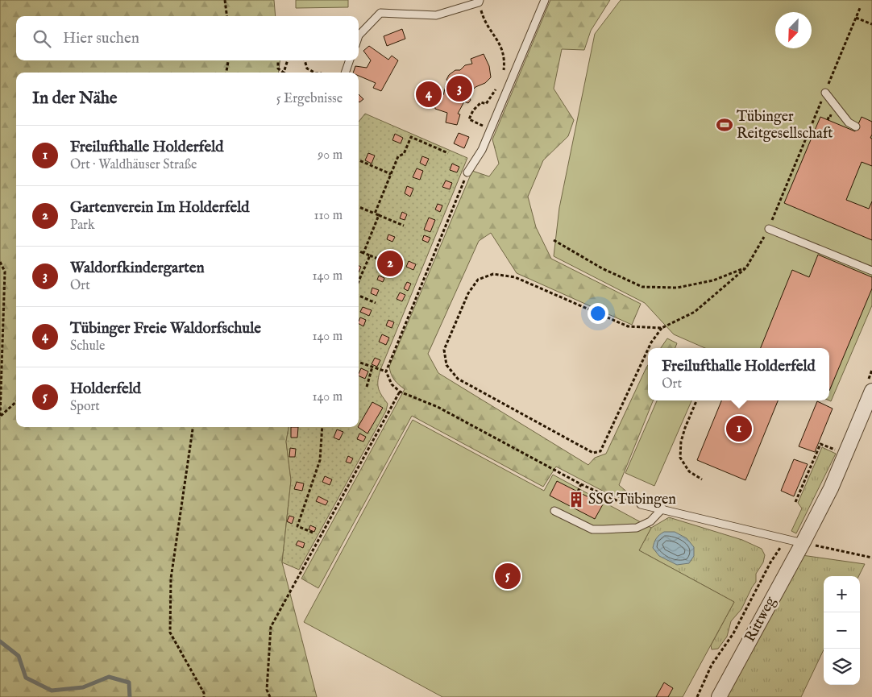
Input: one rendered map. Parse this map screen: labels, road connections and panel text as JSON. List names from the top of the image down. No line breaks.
{"streets":{"street":["Rittweg"]},"places":{"sports":["Tübinger Reitgesellschaft"],"building":["SSC Tübingen"]},"north":"bottom left","page":{"search":"Hier suchen","heading":["In der Nähe","5 Ergebnisse"],"pins":["3","4","2","1","5"],"list":[{"mark":"1","name":"Freilufthalle Holderfeld","note":"Ort · Waldhäuser Straße","value":"90 m"},{"mark":"2","name":"Gartenverein Im Holderfeld","note":"Park","value":"110 m"},{"mark":"3","name":"Waldorfkindergarten","note":"Ort","value":"140 m"},{"mark":"4","name":"Tübinger Freie Waldorfschule","note":"Schule","value":"140 m"},{"mark":"5","name":"Holderfeld","note":"Sport","value":"140 m"}],"popup":["Freilufthalle Holderfeld","Ort"],"map_buttons":["+","−"]}}
